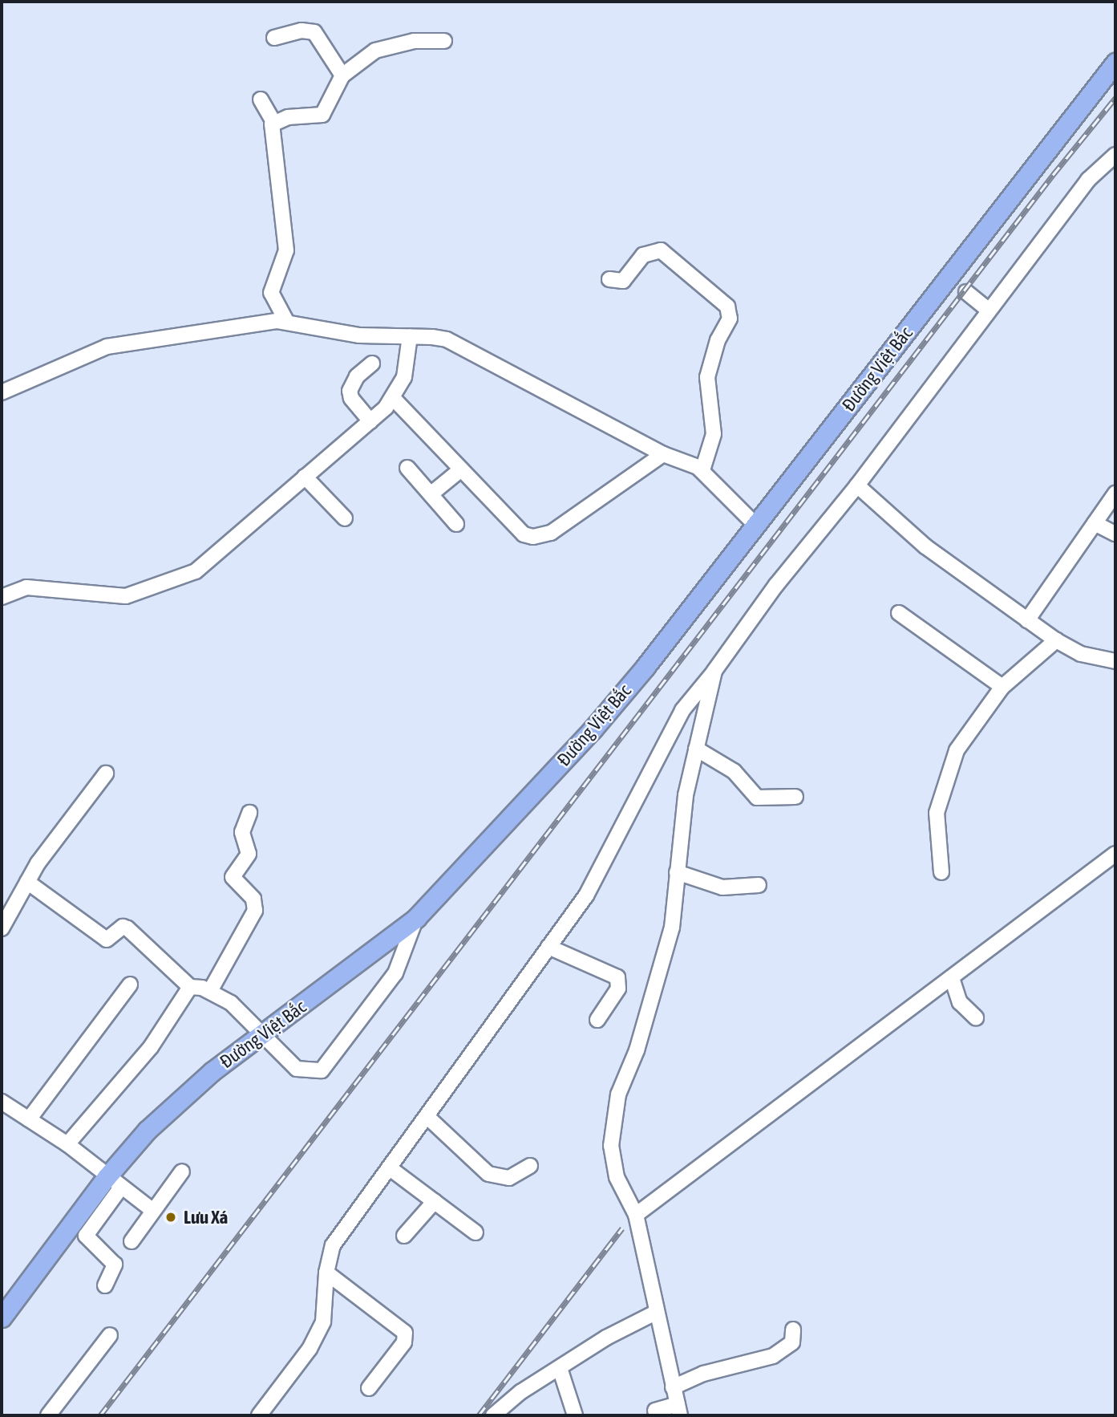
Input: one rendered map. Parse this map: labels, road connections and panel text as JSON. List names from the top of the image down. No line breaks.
{"streets":{"main road":["Đường Việt Bắc"]},"places":["Lưu Xá"]}
